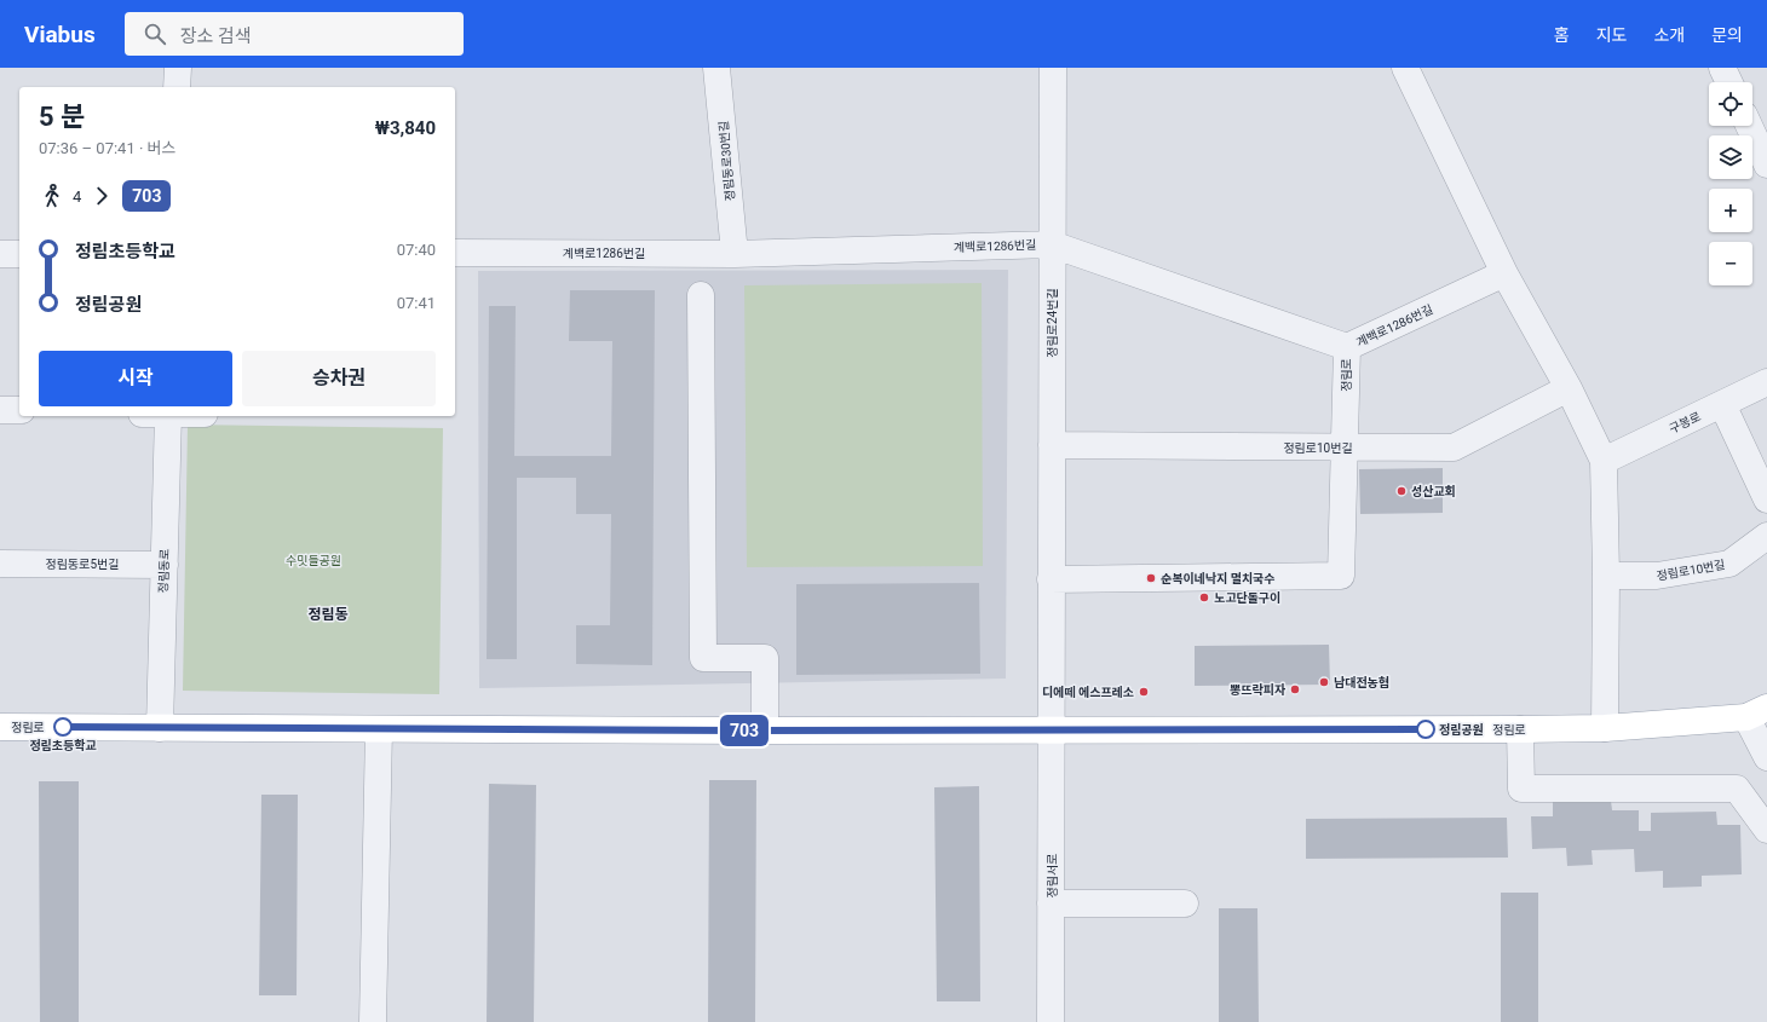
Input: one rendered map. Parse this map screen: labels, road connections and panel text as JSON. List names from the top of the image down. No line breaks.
{"streets":{"main road":["정림로"],"street":["정림동로30번길","계백로1286번길","정림로24번길","구봉로","정림로10번길","정림동로5번길","정림동로","정림서로"]},"crossings":[["정림동로30번길","계백로1286번길"],["계백로1286번길","정림로24번길"],["계백로1286번길","정림로"],["정림로24번길","정림로"],["정림로24번길","정림로10번길"],["정림로24번길","정림서로"],["정림로","정림로10번길"],["정림로","정림동로"],["정림로","정림서로"],["정림동로5번길","정림동로"]],"districts":["정림동"],"parks":["수밋들공원"],"places":["성산교회","순복이네낙지 멸치국수","노고단돌구이","남대전농협","뽕뜨락피자","디에떼 에스프레소","정림초등학교","정림공원"],"lines":["bus line 703"],"page":{"header":"Viabus","search":"장소 검색","nav":["홈","지도","소개","문의"],"on_map":"703","map_buttons":["+","−"],"heading":["5 분","07:36 – 07:41 · 버스","₩3,840"],"legs":["4","703"],"list":[{"name":"정림초등학교","value":"07:40"},{"name":"정림공원","value":"07:41"}],"buttons":["시작","승차권"]}}
